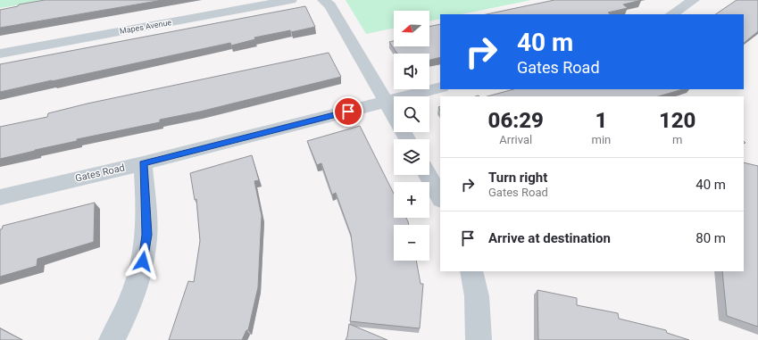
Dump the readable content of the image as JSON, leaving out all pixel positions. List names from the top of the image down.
{
  "streets": {
    "street": ["Mapes Avenue", "Gates Road"]
  },
  "north": "left",
  "page": {
    "map_buttons": ["+", "−"],
    "turn": ["40 m", "Gates Road"],
    "eta": [
      "06:29",
      "Arrival",
      "1",
      "min",
      "120",
      "m"
    ],
    "list": [
      {
        "name": "Turn right",
        "note": "Gates Road",
        "value": "40 m"
      },
      {
        "name": "Arrive at destination",
        "value": "80 m"
      }
    ]
  }
}
